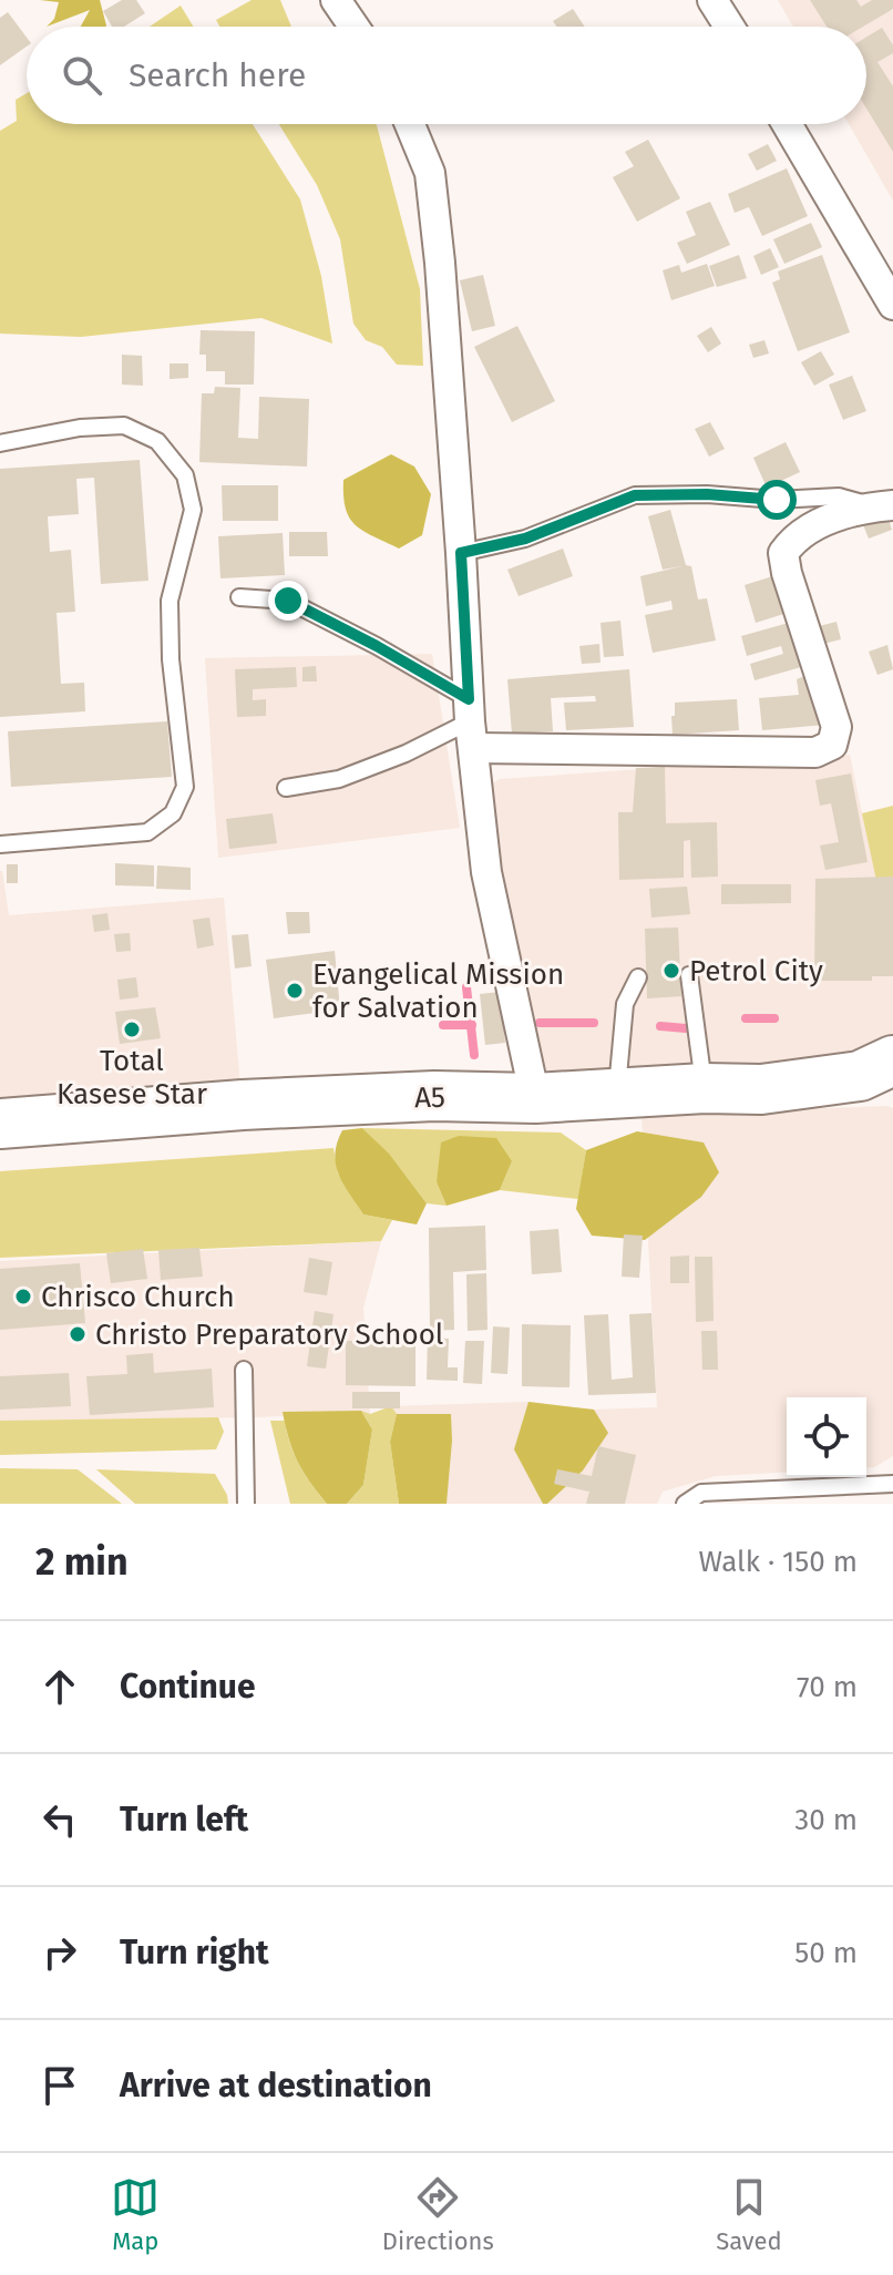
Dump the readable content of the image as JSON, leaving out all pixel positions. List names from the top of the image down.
{
  "streets": {
    "highway": ["A5"]
  },
  "places": [
    "Petrol City",
    "Evangelical Mission for Salvation",
    "Total Kasese Star",
    "Chrisco Church",
    "Christo Preparatory School"
  ],
  "page": {
    "search": "Search here",
    "heading": ["2 min", "Walk · 150 m"],
    "list": [
      ["Continue", "70 m"],
      ["Turn left", "30 m"],
      ["Turn right", "50 m"],
      "Arrive at destination"
    ],
    "nav": ["Map", "Directions", "Saved"]
  }
}
